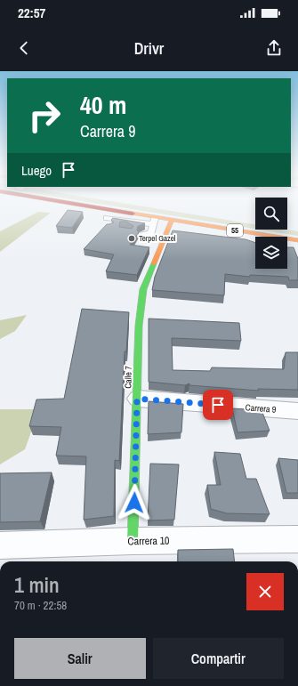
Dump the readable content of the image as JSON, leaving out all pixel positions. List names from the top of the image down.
{
  "streets": {
    "main road": ["55", "Calle 7"],
    "street": ["Carrera 9", "Carrera 10"]
  },
  "crossings": [
    ["55", "Calle 7"],
    ["Calle 7", "Carrera 9"],
    ["Calle 7", "Carrera 10"]
  ],
  "places": ["Terpel Gazel"],
  "page": {
    "status": "22:57",
    "header": "Drivr",
    "turn": ["40 m", "Carrera 9"],
    "then": "Luego",
    "heading": ["1 min", "70 m · 22:58"],
    "buttons": ["Salir", "Compartir"]
  }
}
